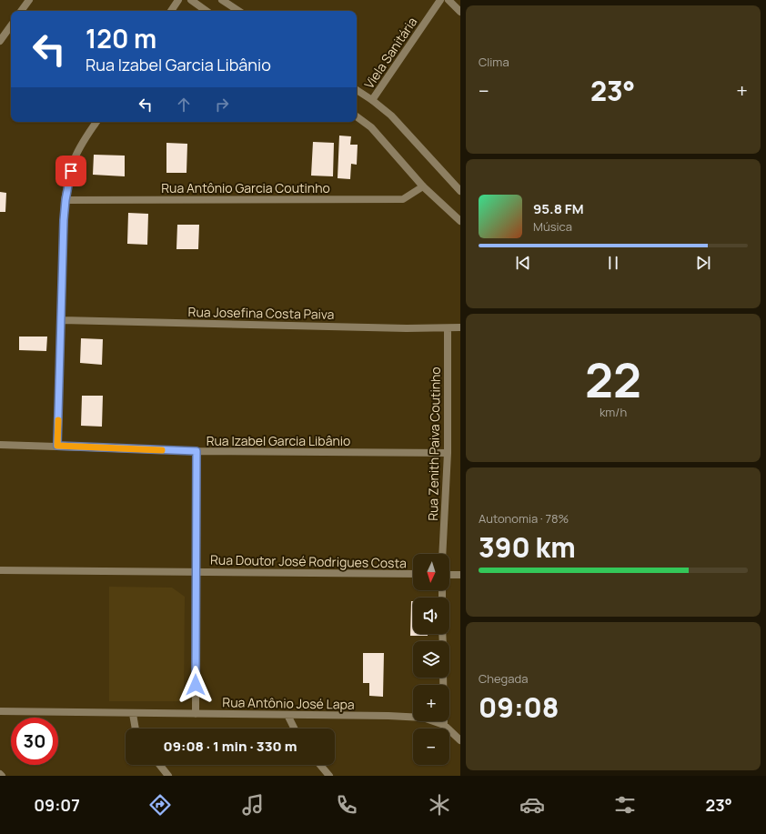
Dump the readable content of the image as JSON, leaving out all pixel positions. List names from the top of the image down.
{
  "streets": {
    "street": [
      "Viela Sanitária",
      "Rua Antônio Garcia Coutinho",
      "Rua Josefina Costa Paiva",
      "Rua Izabel Garcia Libânio",
      "Rua Zenith Paiva Coutinho",
      "Rua Doutor José Rodrigues Costa",
      "Rua Antônio José Lapa"
    ]
  },
  "crossings": [
    ["Rua Josefina Costa Paiva", "Rua Zenith Paiva Coutinho"],
    ["Rua Izabel Garcia Libânio", "Rua Zenith Paiva Coutinho"]
  ],
  "north": "bottom",
  "page": {
    "tile": [
      "Clima",
      ["22", "km/h"],
      ["Autonomia · 78%", "390 km"],
      ["Chegada", "09:08"]
    ],
    "turn": ["120 m", "Rua Izabel Garcia Libânio"],
    "heat": ["−", "23°", "+"],
    "song": ["95.8 FM", "Música"],
    "map_buttons": ["+", "−"],
    "limit": "30",
    "trip": "09:08 · 1 min · 330 m",
    "tabs": ["09:07", "23°"]
  }
}
